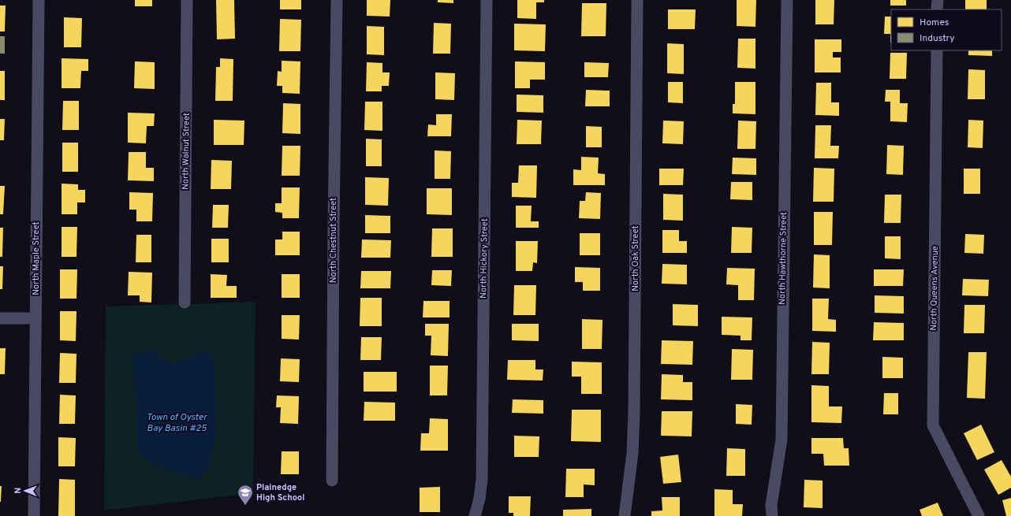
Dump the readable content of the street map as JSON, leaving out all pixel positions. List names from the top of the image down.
{
  "streets": {
    "street": [
      "North Walnut Street",
      "North Chestnut Street",
      "North Maple Street",
      "North Hickory Street",
      "North Oak Street",
      "North Hawthorne Street",
      "North Queens Avenue"
    ]
  },
  "water": ["Town of Oyster Bay Basin #25"],
  "places": {
    "school or university": ["Plainedge High School"]
  },
  "legend": ["Homes", "Industry"],
  "north": "left"
}
